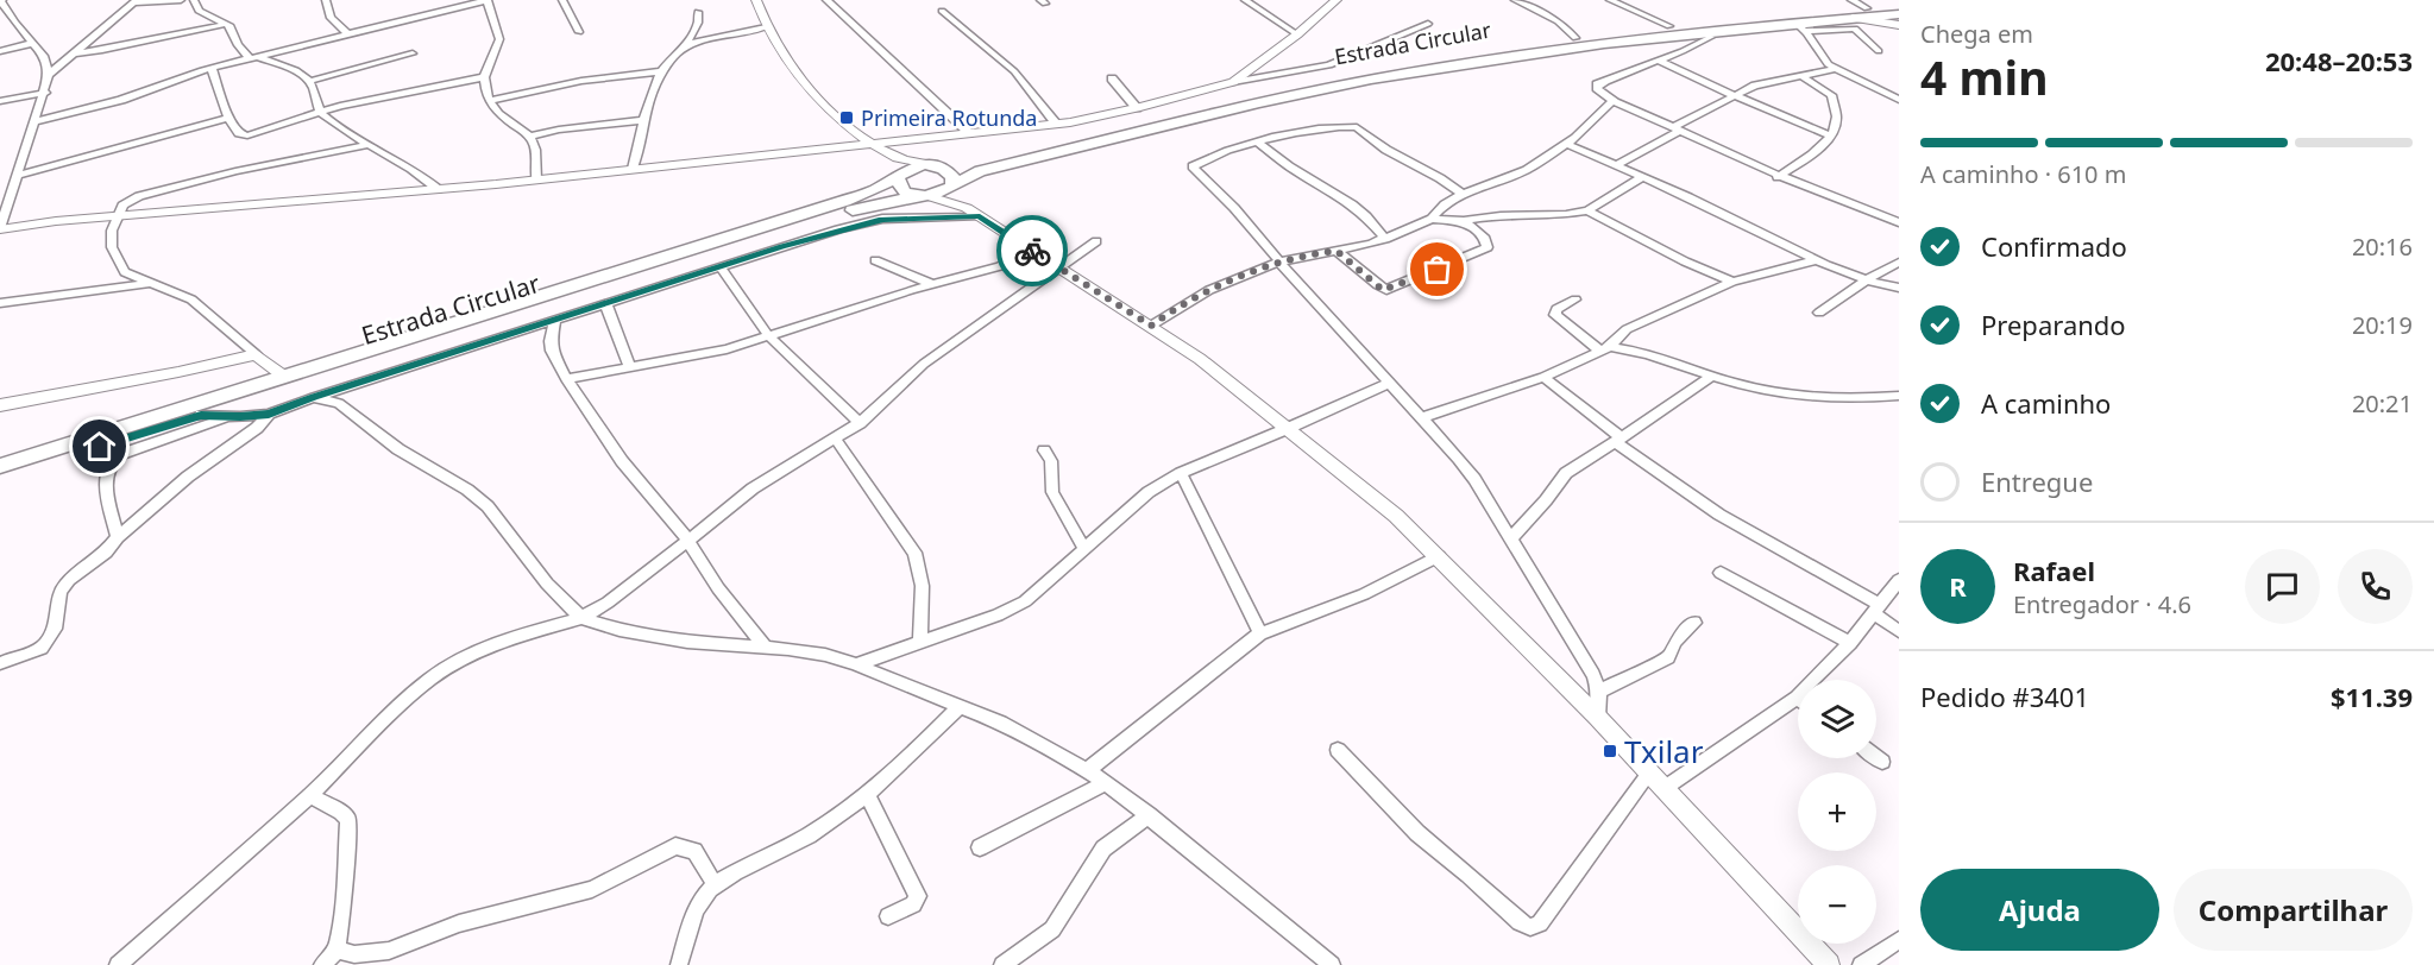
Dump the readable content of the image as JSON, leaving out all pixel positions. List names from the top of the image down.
{
  "streets": {
    "main road": ["Estrada Circular"]
  },
  "places": {
    "transit": ["Primeira Rotunda", "Txilar"]
  },
  "page": {
    "heading": ["4 min", "Chega em", "20:48–20:53"],
    "panel": [
      "Rafael",
      "Entregador · 4.6",
      "Pedido #3401",
      "$11.39"
    ],
    "bar": "A caminho · 610 m",
    "list": [
      ["Confirmado", "20:16"],
      ["Preparando", "20:19"],
      ["A caminho", "20:21"],
      "Entregue"
    ],
    "round": "R",
    "map_buttons": ["+", "−"],
    "buttons": ["Ajuda", "Compartilhar"]
  }
}
